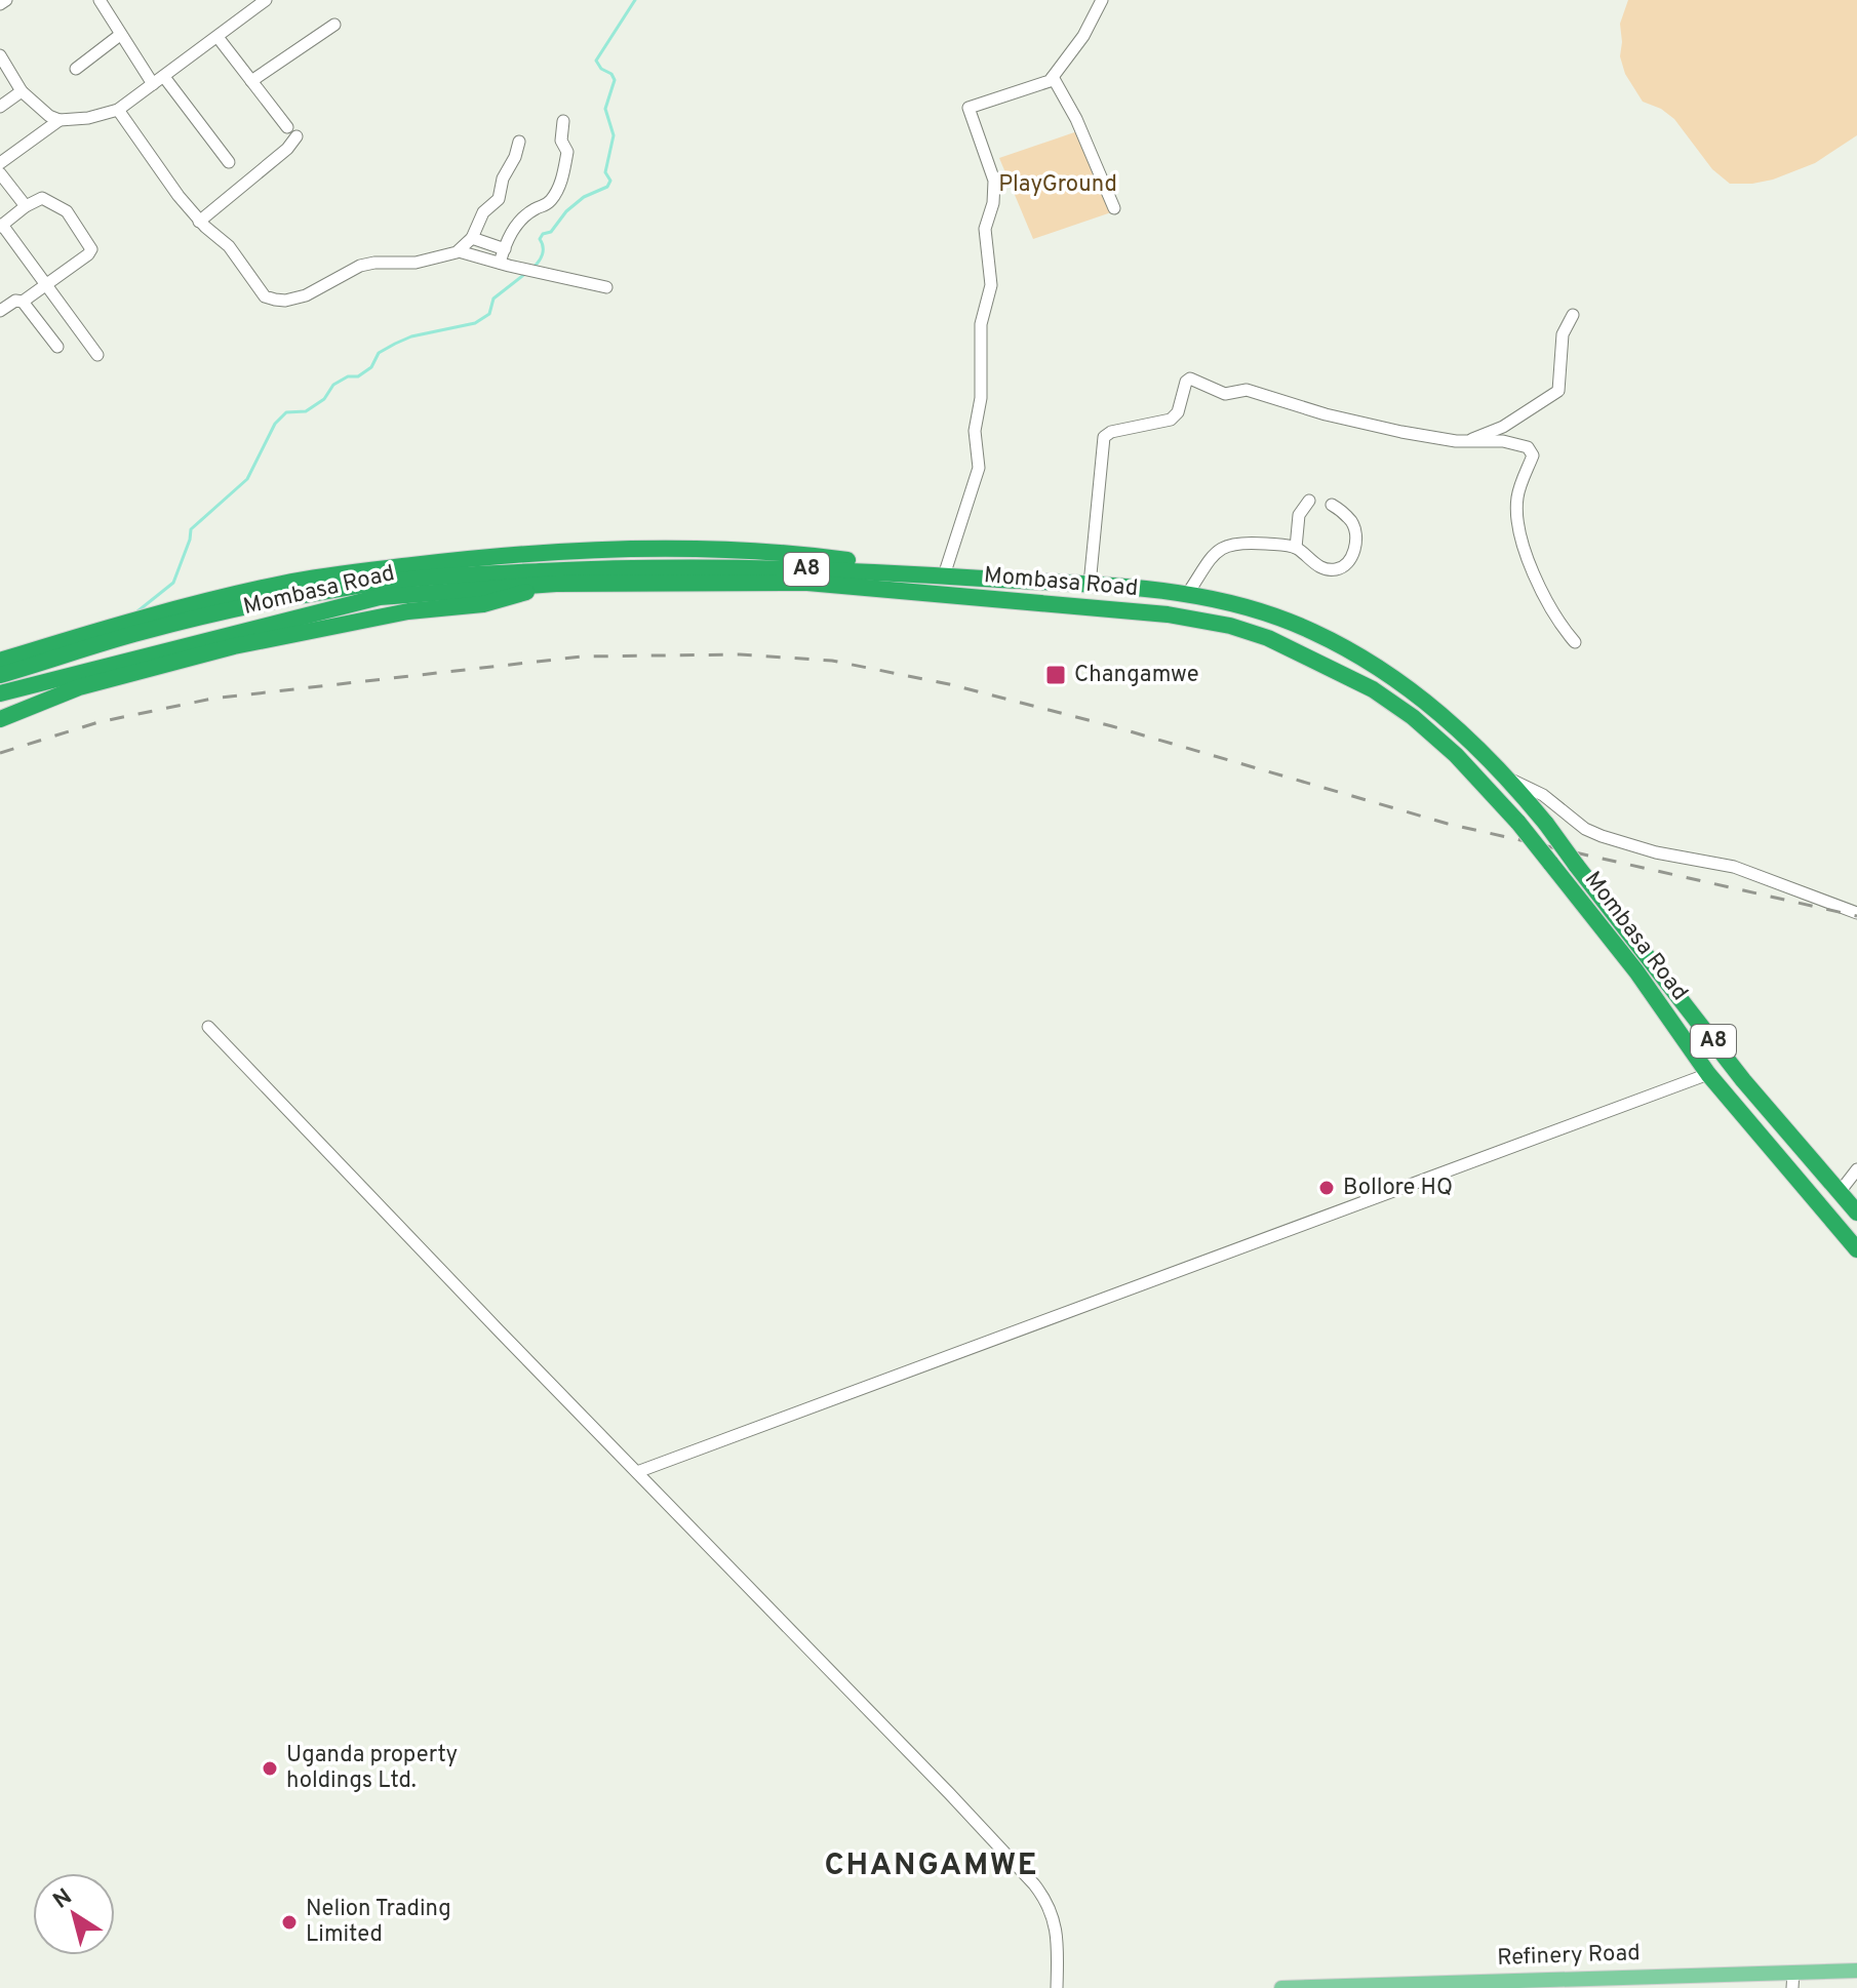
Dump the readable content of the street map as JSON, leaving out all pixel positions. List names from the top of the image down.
{
  "streets": {
    "highway": ["A8", "Mombasa Road"],
    "main road": ["Refinery Road"]
  },
  "districts": ["CHANGAMWE"],
  "parks": ["PlayGround"],
  "places": {
    "transit": ["Changamwe"],
    "other": ["Bollore HQ", "Uganda property holdings Ltd.", "Nelion Trading Limited"]
  },
  "north": "top left"
}
